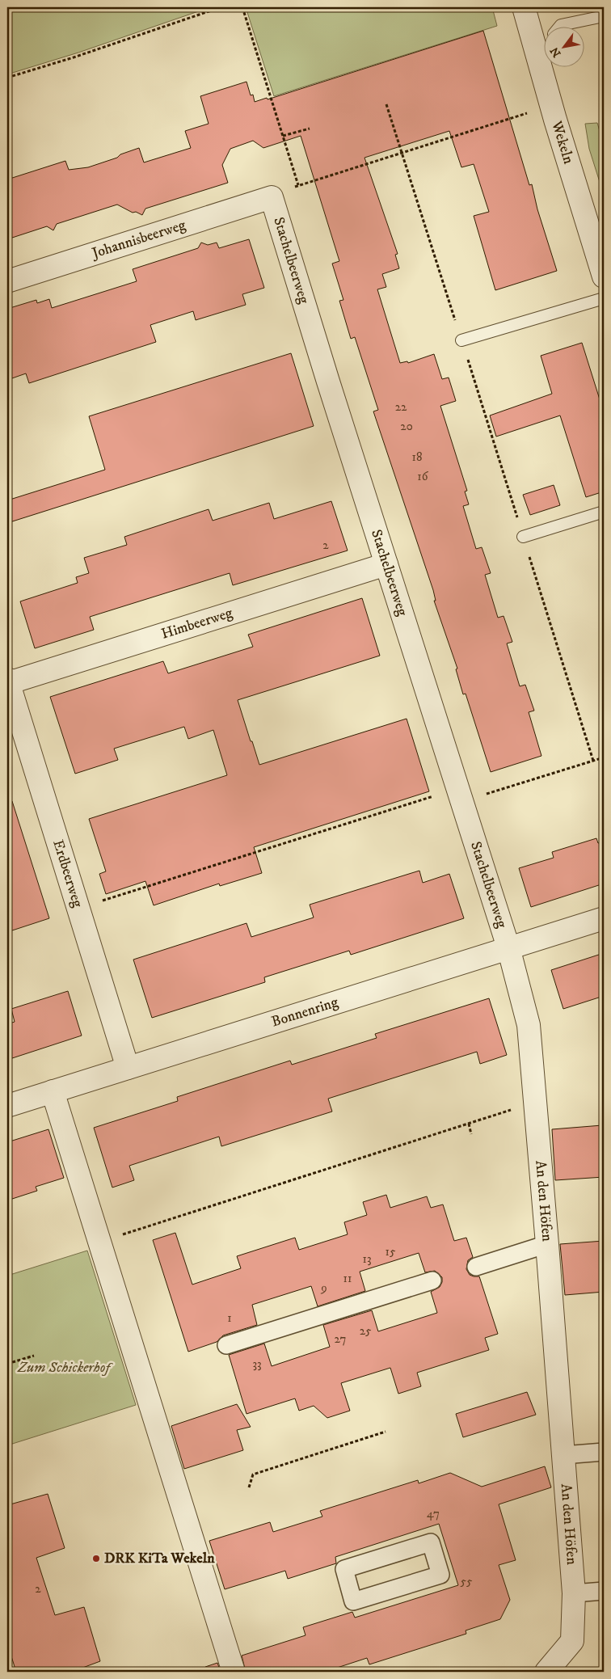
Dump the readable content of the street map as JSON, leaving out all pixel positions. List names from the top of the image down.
{
  "streets": {
    "street": [
      "Wekeln",
      "Johannisbeerweg",
      "Stachelbeerweg",
      "Himbeerweg",
      "Erdbeerweg",
      "Bonnenring",
      "An den Höfen"
    ]
  },
  "crossings": [
    ["Johannisbeerweg", "Stachelbeerweg"],
    ["Stachelbeerweg", "Himbeerweg"],
    ["Stachelbeerweg", "Bonnenring"],
    ["Stachelbeerweg", "An den Höfen"],
    ["Himbeerweg", "Erdbeerweg"],
    ["Erdbeerweg", "Bonnenring"],
    ["Bonnenring", "An den Höfen"]
  ],
  "parks": ["Zum Schickerhof"],
  "places": ["DRK KiTa Wekeln"],
  "house_numbers": [
    "22",
    "20",
    "18",
    "16",
    "2",
    "15",
    "13",
    "11",
    "9",
    "1",
    "25",
    "27",
    "33",
    "47",
    "55",
    "2"
  ],
  "north": "bottom left"
}
